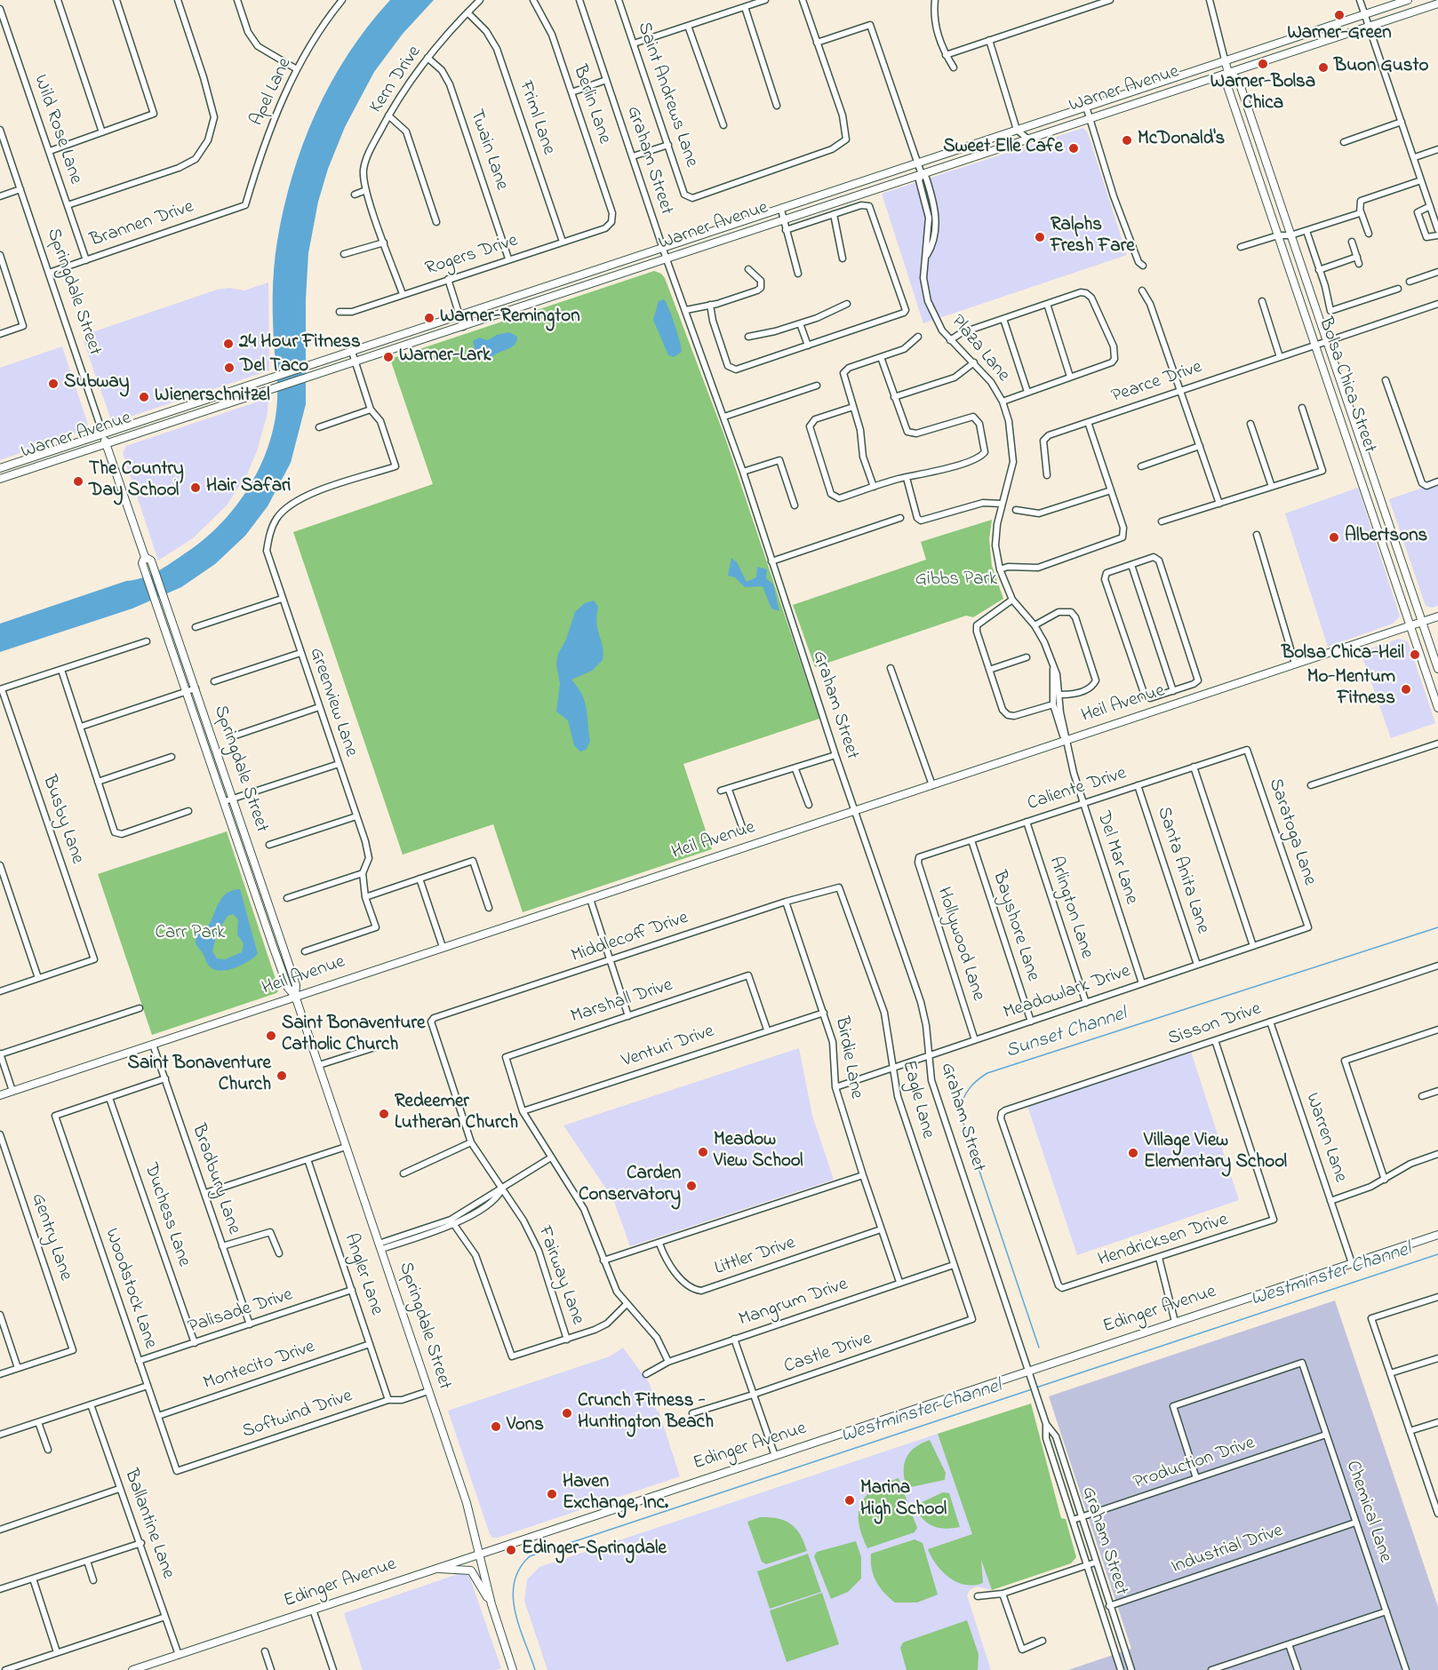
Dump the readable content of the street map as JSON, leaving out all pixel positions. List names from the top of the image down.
{
  "streets": {
    "main road": [
      "Warner Avenue",
      "Springdale Street",
      "Bolsa Chica Street",
      "Heil Avenue",
      "Edinger Avenue"
    ],
    "street": [
      "Kern Drive",
      "Apel Lane",
      "Saint Andrews Lane",
      "Berlin Lane",
      "Friml Lane",
      "Wild Rose Lane",
      "Twain Lane",
      "Graham Street",
      "Brannen Drive",
      "Rogers Drive",
      "Plaza Lane",
      "Pearce Drive",
      "Greenview Lane",
      "Caliente Drive",
      "Busby Lane",
      "Saratoga Lane",
      "Del Mar Lane",
      "Santa Anita Lane",
      "Arlington Lane",
      "Bayshore Lane",
      "Middlecoff Drive",
      "Hollywood Lane",
      "Meadowlark Drive",
      "Marshall Drive",
      "Sisson Drive",
      "Venturi Drive",
      "Birdie Lane",
      "Eagle Lane",
      "Warren Lane",
      "Bradbury Lane",
      "Duchess Lane",
      "Gentry Lane",
      "Hendricksen Drive",
      "Littler Drive",
      "Angler Lane",
      "Fairway Lane",
      "Woodstock Lane",
      "Mangrum Drive",
      "Palisade Drive",
      "Castle Drive",
      "Montecito Drive",
      "Softwind Drive",
      "Production Drive",
      "Chemical Lane",
      "Ballantine Lane",
      "Industrial Drive"
    ]
  },
  "crossings": [
    ["Kern Drive", "Friml Lane"],
    ["Kern Drive", "Twain Lane"],
    ["Kern Drive", "Rogers Drive"],
    ["Warner Avenue", "Graham Street"],
    ["Warner Avenue", "Springdale Street"],
    ["Warner Avenue", "Plaza Lane"],
    ["Warner Avenue", "Bolsa Chica Street"],
    ["Apel Lane", "Brannen Drive"],
    ["Saint Andrews Lane", "Plaza Lane"],
    ["Berlin Lane", "Rogers Drive"],
    ["Friml Lane", "Rogers Drive"],
    ["Wild Rose Lane", "Brannen Drive"],
    ["Twain Lane", "Rogers Drive"],
    ["Graham Street", "Heil Avenue"],
    ["Graham Street", "Meadowlark Drive"],
    ["Graham Street", "Edinger Avenue"],
    ["Graham Street", "Production Drive"],
    ["Graham Street", "Industrial Drive"],
    ["Brannen Drive", "Springdale Street"],
    ["Springdale Street", "Heil Avenue"],
    ["Springdale Street", "Edinger Avenue"],
    ["Springdale Street", "Softwind Drive"],
    ["Plaza Lane", "Heil Avenue"],
    ["Plaza Lane", "Del Mar Lane"],
    ["Pearce Drive", "Bolsa Chica Street"],
    ["Bolsa Chica Street", "Heil Avenue"],
    ["Heil Avenue", "Del Mar Lane"],
    ["Heil Avenue", "Bradbury Lane"],
    ["Caliente Drive", "Saratoga Lane"],
    ["Caliente Drive", "Del Mar Lane"],
    ["Caliente Drive", "Santa Anita Lane"],
    ["Caliente Drive", "Arlington Lane"],
    ["Caliente Drive", "Bayshore Lane"],
    ["Caliente Drive", "Hollywood Lane"],
    ["Saratoga Lane", "Meadowlark Drive"],
    ["Del Mar Lane", "Meadowlark Drive"],
    ["Santa Anita Lane", "Meadowlark Drive"],
    ["Arlington Lane", "Meadowlark Drive"],
    ["Bayshore Lane", "Meadowlark Drive"],
    ["Middlecoff Drive", "Birdie Lane"],
    ["Middlecoff Drive", "Eagle Lane"],
    ["Middlecoff Drive", "Fairway Lane"],
    ["Hollywood Lane", "Meadowlark Drive"],
    ["Meadowlark Drive", "Birdie Lane"],
    ["Meadowlark Drive", "Eagle Lane"],
    ["Marshall Drive", "Venturi Drive"],
    ["Sisson Drive", "Warren Lane"],
    ["Sisson Drive", "Hendricksen Drive"],
    ["Venturi Drive", "Birdie Lane"],
    ["Birdie Lane", "Littler Drive"],
    ["Birdie Lane", "Mangrum Drive"],
    ["Eagle Lane", "Mangrum Drive"],
    ["Eagle Lane", "Castle Drive"],
    ["Warren Lane", "Edinger Avenue"],
    ["Bradbury Lane", "Palisade Drive"],
    ["Duchess Lane", "Woodstock Lane"],
    ["Duchess Lane", "Palisade Drive"],
    ["Angler Lane", "Palisade Drive"],
    ["Angler Lane", "Montecito Drive"],
    ["Angler Lane", "Softwind Drive"],
    ["Woodstock Lane", "Palisade Drive"],
    ["Woodstock Lane", "Montecito Drive"],
    ["Woodstock Lane", "Softwind Drive"],
    ["Edinger Avenue", "Ballantine Lane"],
    ["Production Drive", "Chemical Lane"],
    ["Chemical Lane", "Industrial Drive"]
  ],
  "water": ["Sunset Channel", "Westminster Channel"],
  "parks": ["Gibbs Park", "Carr Park"],
  "places": [
    "Warner-Green",
    "Warner-Bolsa Chica",
    "Buon Gusto",
    "McDonald's",
    "Sweet Elle Cafe",
    "Ralphs Fresh Fare",
    "Warner-Remington",
    "24 Hour Fitness",
    "Warner-Lark",
    "Del Taco",
    "Subway",
    "Wienerschnitzel",
    "The Country Day School",
    "Hair Safari",
    "Albertsons",
    "Bolsa Chica-Heil",
    "Mo-Mentum Fitness",
    "Saint Bonaventure Catholic Church",
    "Saint Bonaventure Church",
    "Redeemer Lutheran Church",
    "Meadow View School",
    "Village View Elementary School",
    "Carden Conservatory",
    "Crunch Fitness - Huntington Beach",
    "Vons",
    "Haven Exchange, Inc.",
    "Marina High School",
    "Edinger-Springdale"
  ]
}
